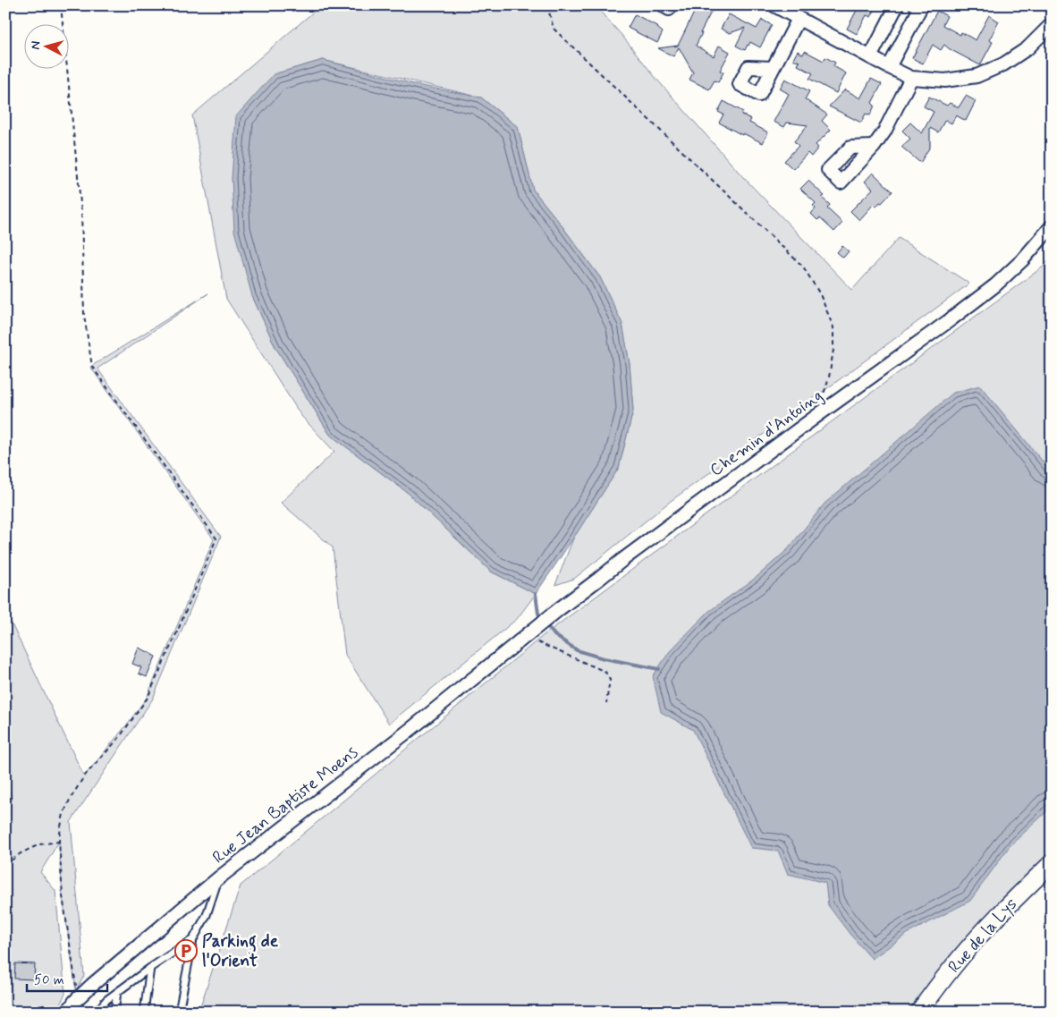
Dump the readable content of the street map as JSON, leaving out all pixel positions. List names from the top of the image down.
{
  "streets": {
    "main road": ["Rue de la Lys"],
    "street": ["Chemin d'Antoing", "Rue Jean Baptiste Moens"]
  },
  "crossings": [
    ["Chemin d'Antoing", "Rue Jean Baptiste Moens"]
  ],
  "places": {
    "parking": ["Parking de l'Orient"]
  },
  "scale_bar": "50 m",
  "north": "left"
}
